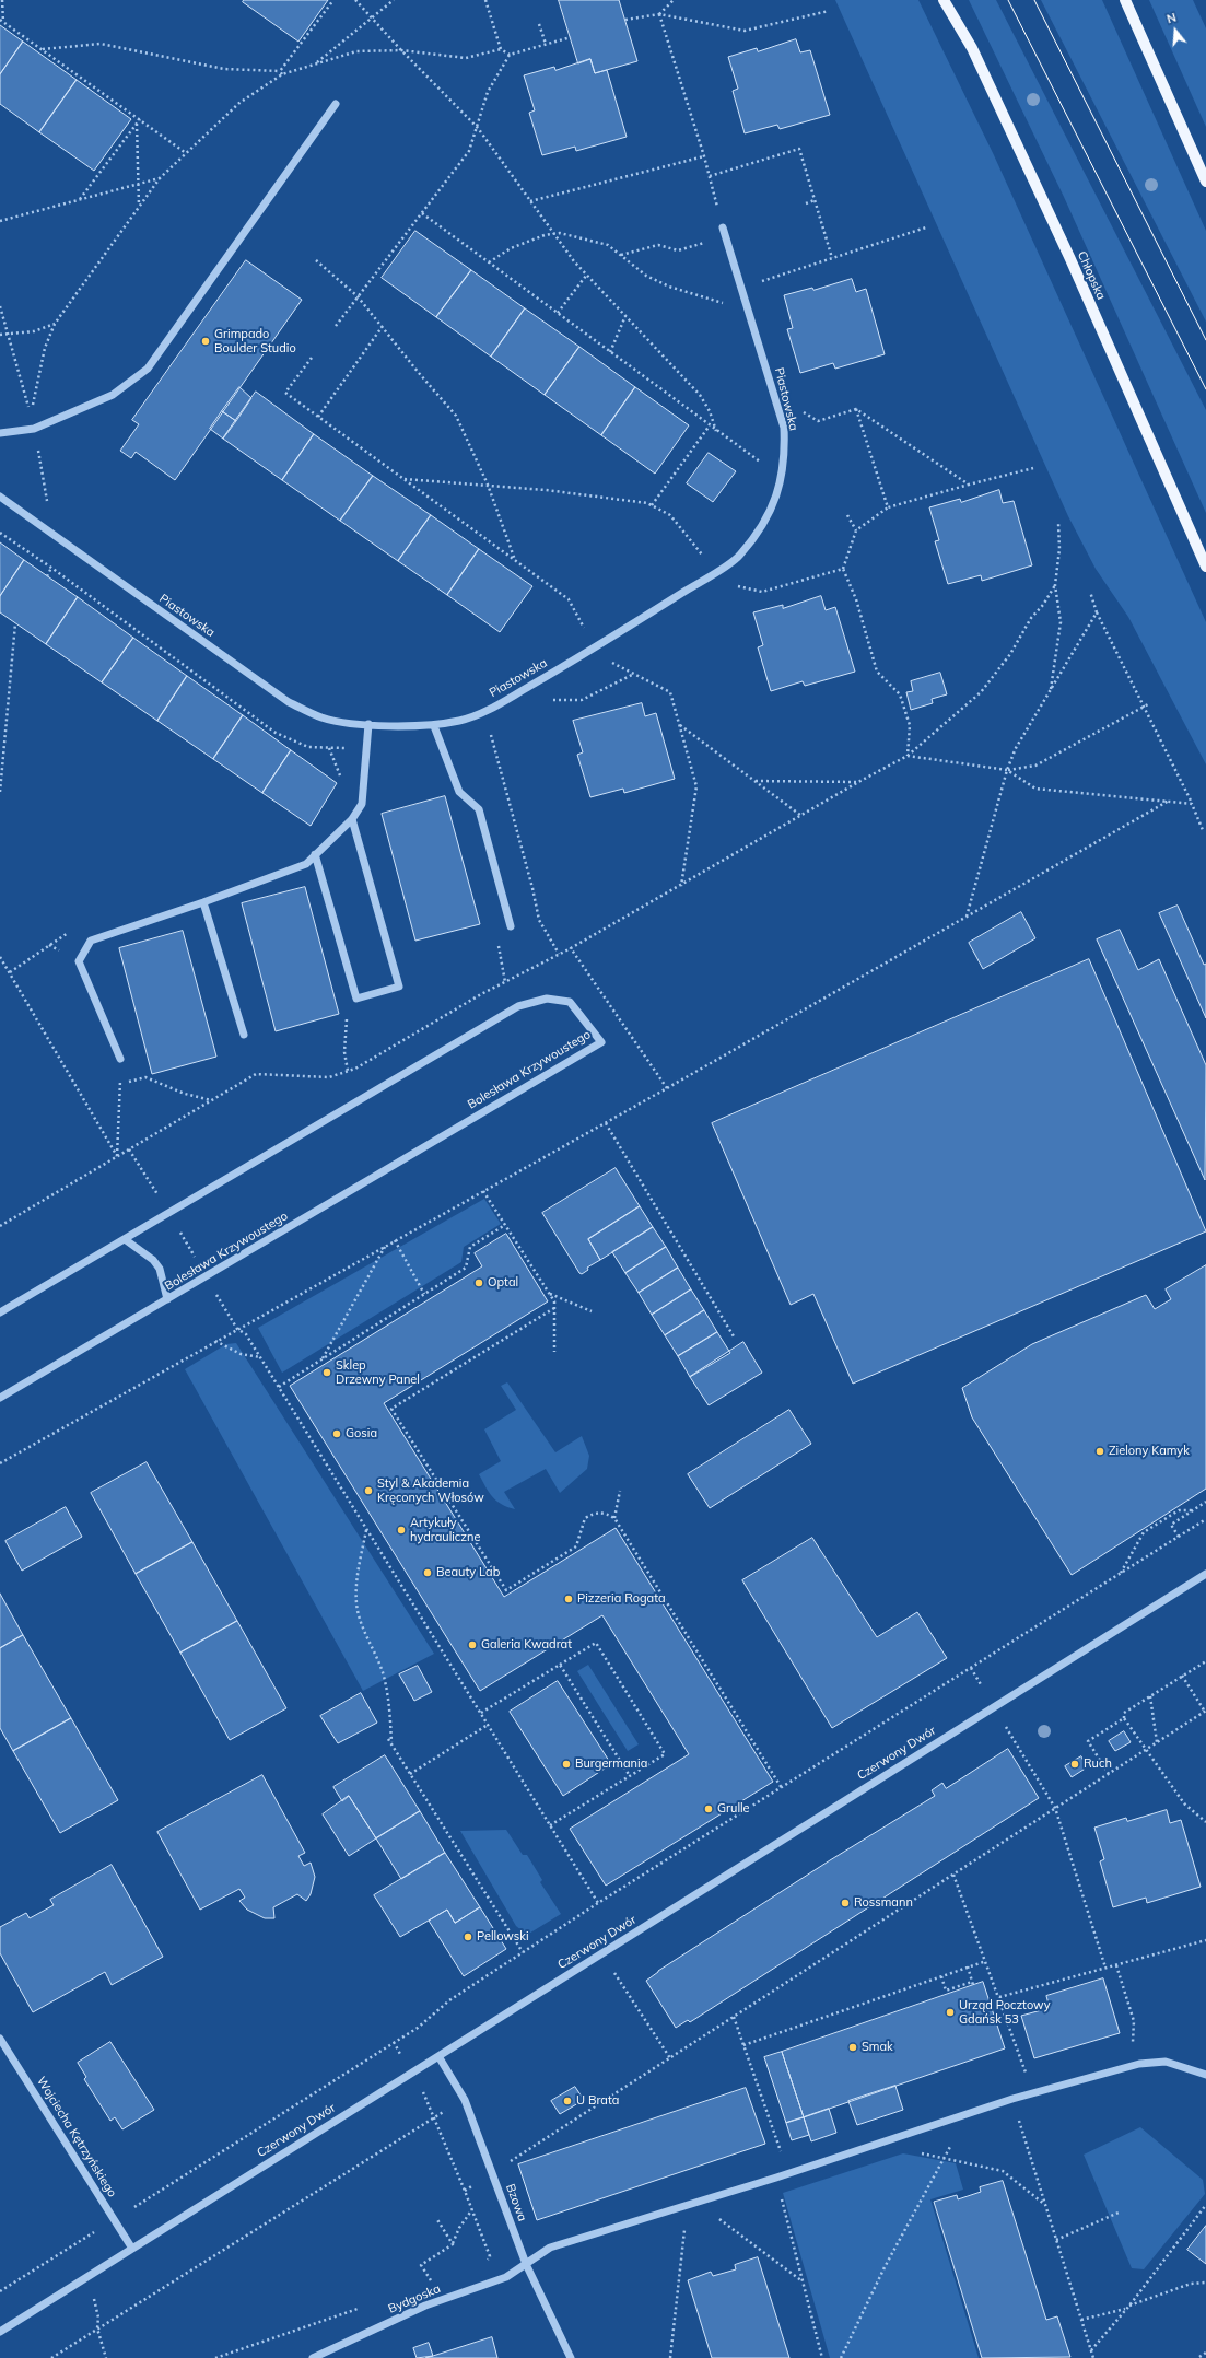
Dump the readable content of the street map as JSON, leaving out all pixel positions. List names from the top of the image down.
{
  "streets": {
    "main road": ["Chłopska"],
    "street": [
      "Piastowska",
      "Bolesława Krzywoustego",
      "Czerwony Dwór",
      "Wojciecha Kętrzyńskiego",
      "Bzowa",
      "Bydgoska"
    ]
  },
  "crossings": [
    ["Czerwony Dwór", "Wojciecha Kętrzyńskiego"],
    ["Czerwony Dwór", "Bzowa"],
    ["Bzowa", "Bydgoska"]
  ],
  "places": [
    "Grimpado Boulder Studio",
    "Optal",
    "Sklep Drzewny Panel",
    "Gosia",
    "Zielony Kamyk",
    "Styl & Akademia Kręconych Włosów",
    "Artykuły hydrauliczne",
    "Beauty Lab",
    "Pizzeria Rogata",
    "Galeria Kwadrat",
    "Burgermania",
    "Ruch",
    "Grulle",
    "Rossmann",
    "Pellowski",
    "Urząd Pocztowy Gdańsk 53",
    "Smak",
    "U Brata"
  ],
  "north": "top"
}
